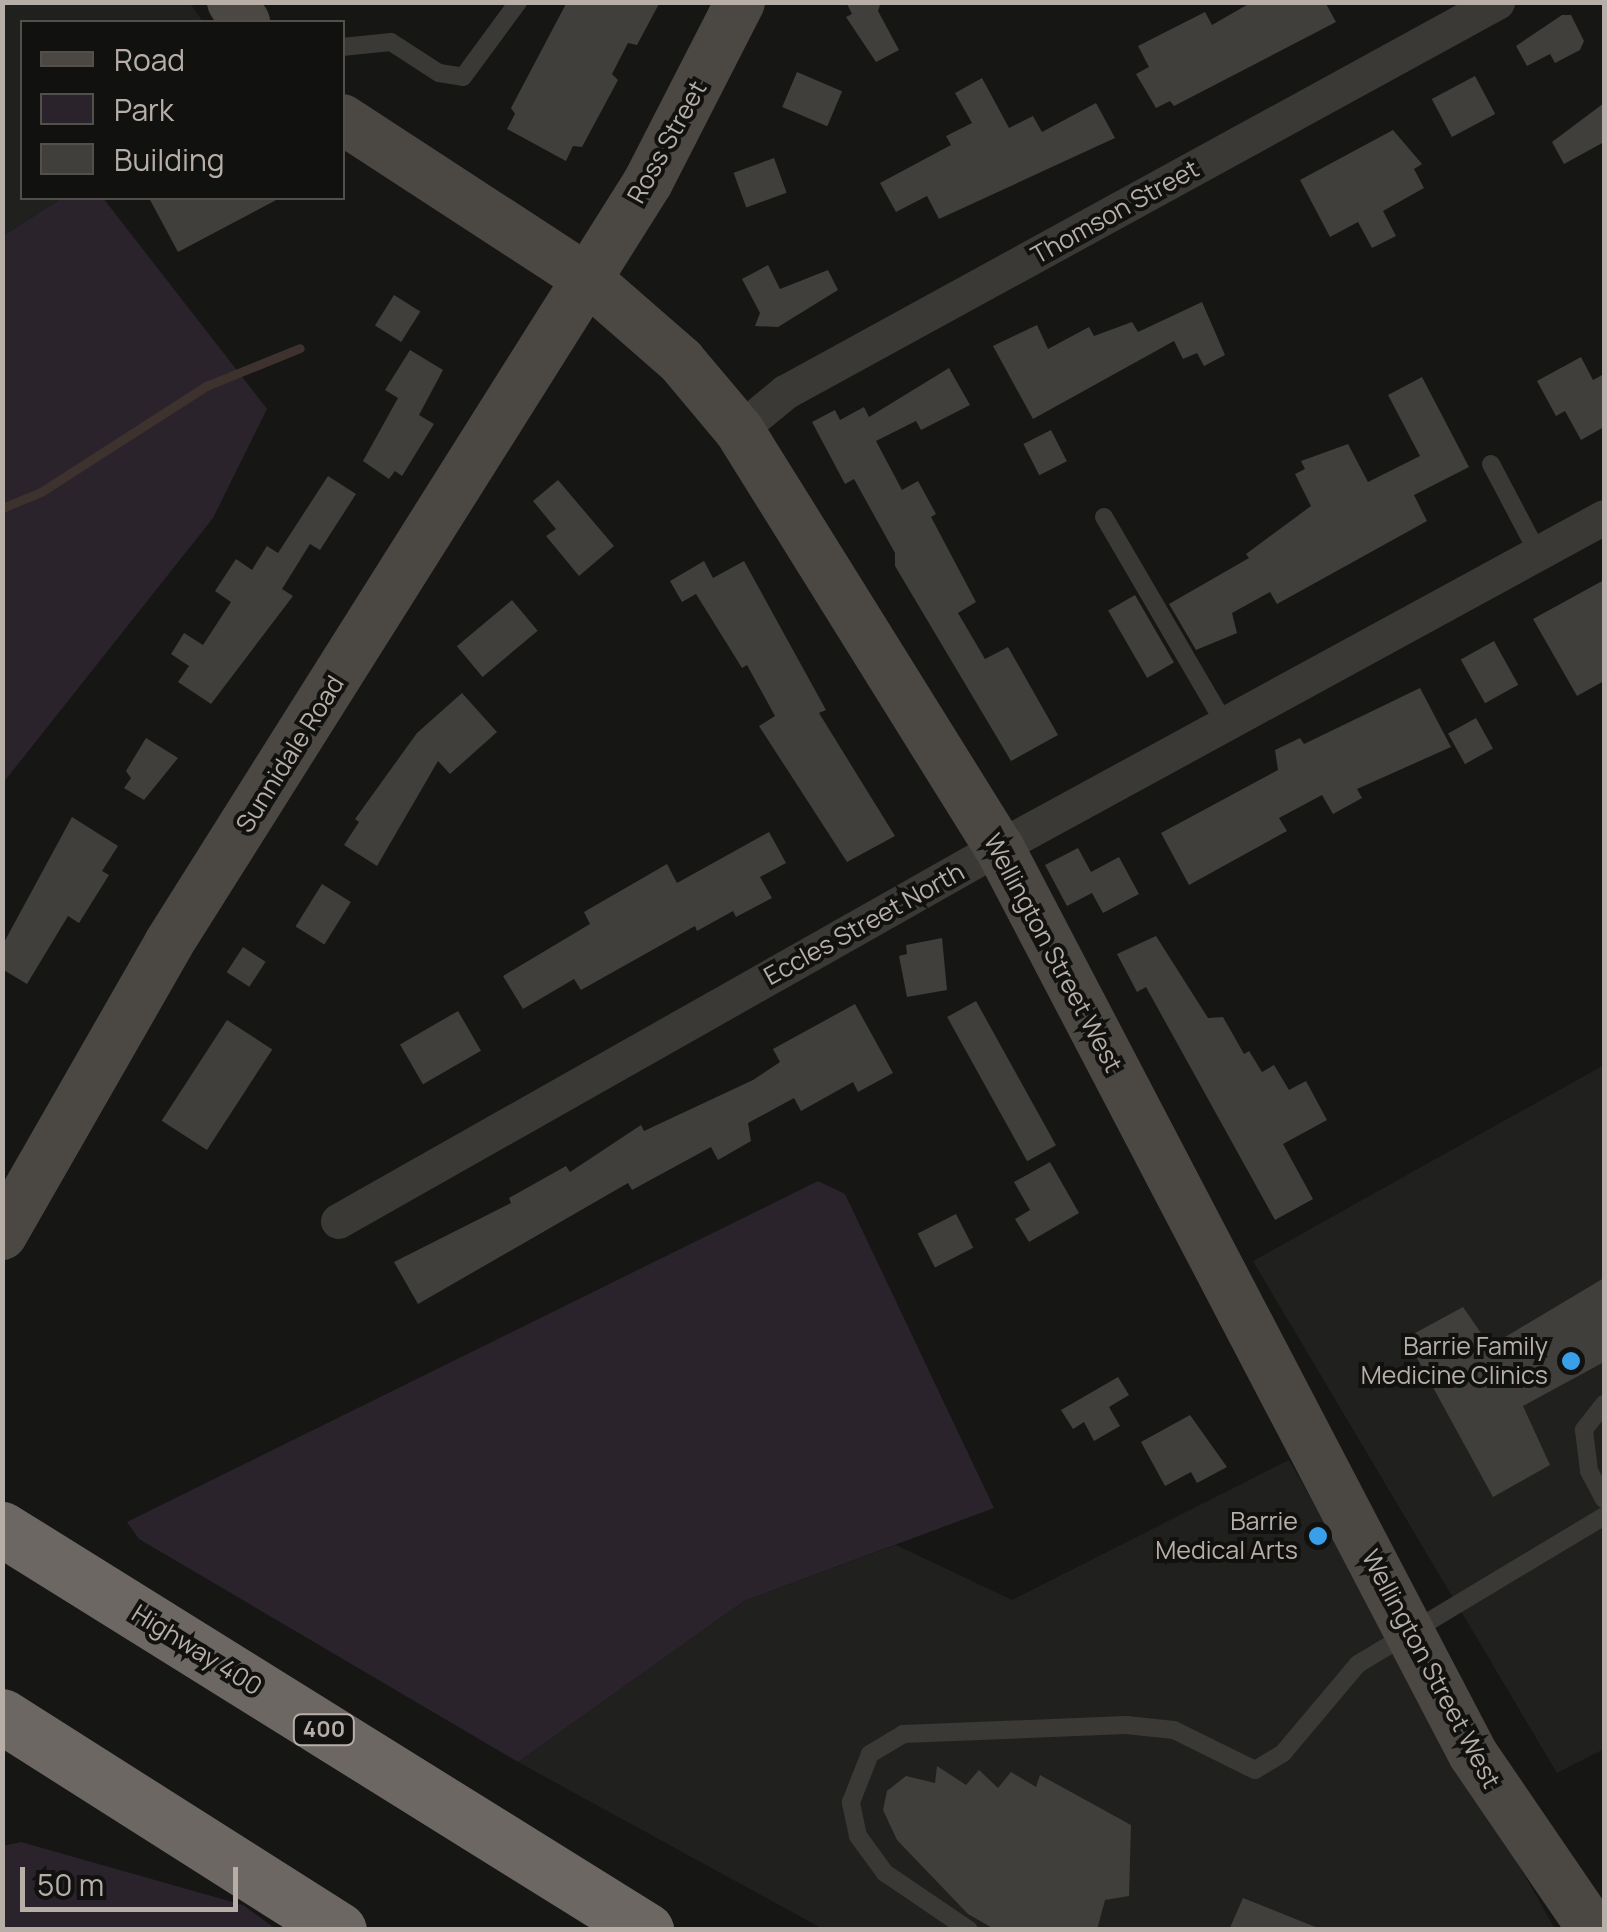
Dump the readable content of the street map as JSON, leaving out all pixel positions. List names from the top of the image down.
{
  "streets": {
    "highway": ["Highway 400", "400"],
    "street": [
      "Ross Street",
      "Thomson Street",
      "Sunnidale Road",
      "Eccles Street North",
      "Wellington Street West"
    ]
  },
  "crossings": [
    ["Ross Street", "Sunnidale Road"],
    ["Ross Street", "Wellington Street West"],
    ["Thomson Street", "Wellington Street West"],
    ["Sunnidale Road", "Wellington Street West"],
    ["Eccles Street North", "Wellington Street West"]
  ],
  "places": ["Barrie Family Medicine Clinics", "Barrie Medical Arts"],
  "legend": ["Road", "Park", "Building"],
  "scale_bar": "50 m"
}
